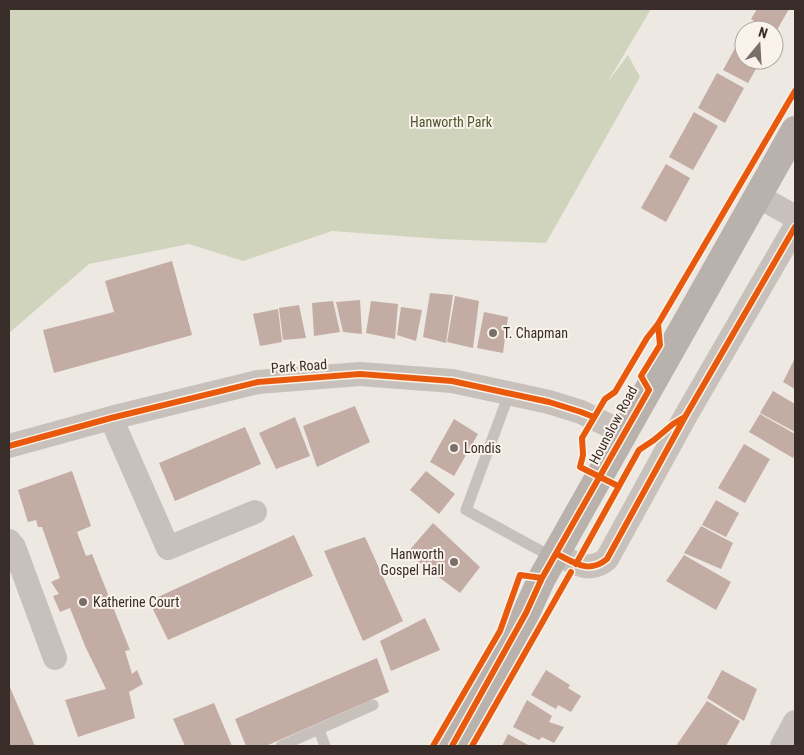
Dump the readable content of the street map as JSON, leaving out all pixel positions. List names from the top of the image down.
{
  "streets": {
    "main road": ["Hounslow Road"],
    "street": ["Park Road"]
  },
  "crossings": [
    ["Park Road", "Hounslow Road"]
  ],
  "parks": ["Hanworth Park"],
  "places": [
    "T. Chapman",
    "Londis",
    "Hanworth Gospel Hall",
    "Katherine Court"
  ],
  "north": "top"
}
